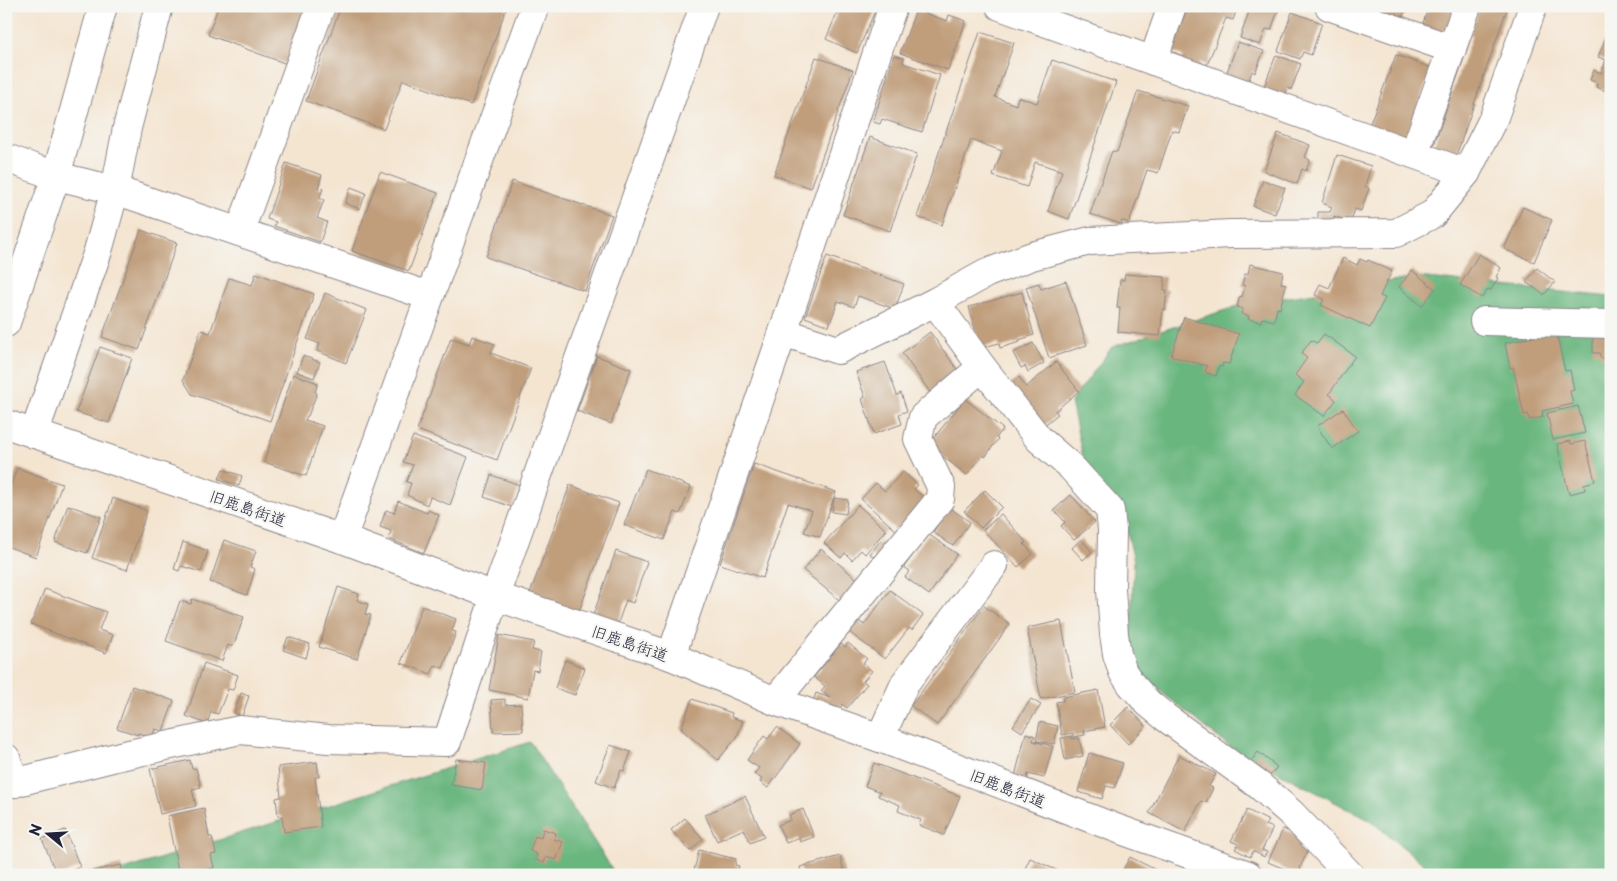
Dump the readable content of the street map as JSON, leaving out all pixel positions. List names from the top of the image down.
{
  "streets": {
    "street": ["旧鹿島街道"]
  },
  "north": "left"
}
